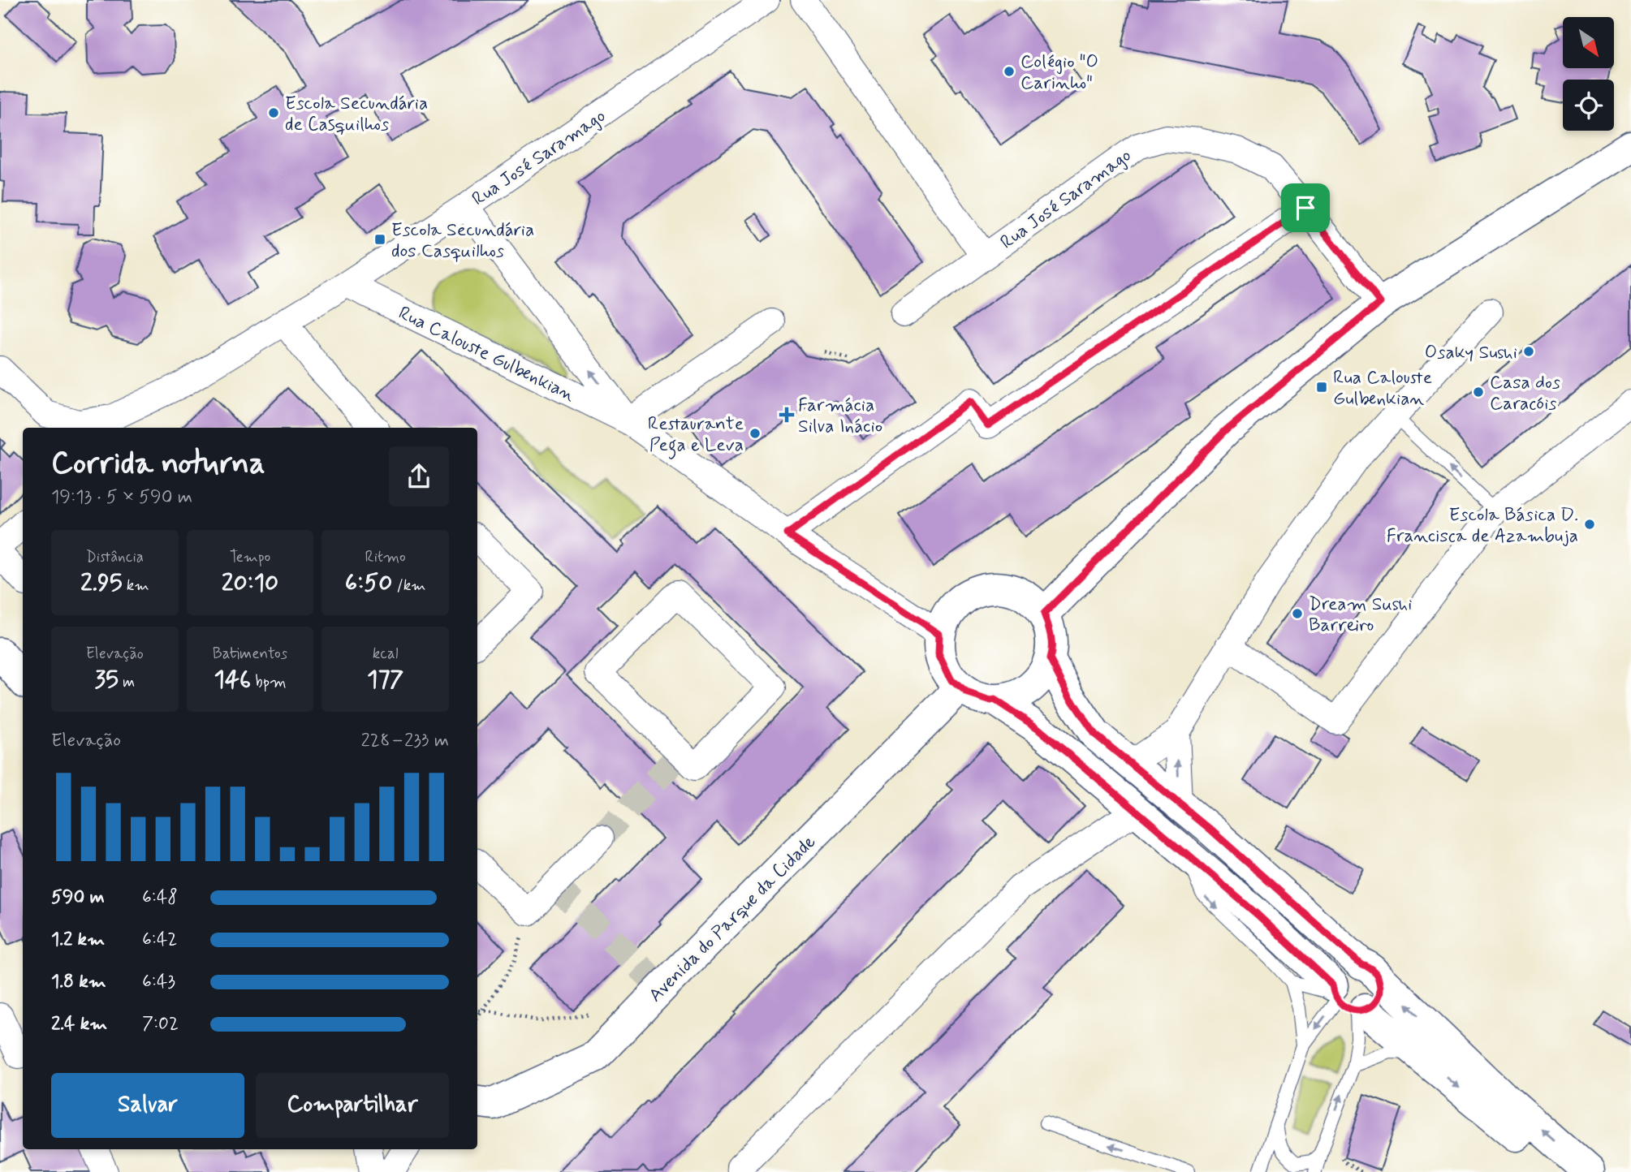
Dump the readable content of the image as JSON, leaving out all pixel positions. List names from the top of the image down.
{
  "streets": {
    "street": ["Rua José Saramago", "Rua Calouste Gulbenkian", "Avenida do Parque da Cidade"]
  },
  "crossings": [
    ["Rua José Saramago", "Rua Calouste Gulbenkian"],
    ["Rua Calouste Gulbenkian", "Avenida do Parque da Cidade"]
  ],
  "places": {
    "other": [
      "Colégio \"O Carinho\"",
      "Escola Secundária de Casquilhos",
      "Osaky Sushi",
      "Casa dos Caracóis",
      "Restaurante Pega e Leva",
      "Escola Básica D. Francisca de Azambuja",
      "Dream Sushi Barreiro"
    ],
    "transit": ["Escola Secundária dos Casquilhos", "Rua Calouste Gulbenkian"],
    "health": ["Farmácia Silva Inácio"]
  },
  "north": "bottom right",
  "page": {
    "heading": ["Corrida noturna", "19:13 · 5 × 590 m"],
    "stats": [
      ["Distância", "2.95 km"],
      ["Tempo", "20:10"],
      ["Ritmo", "6:50 /km"],
      ["Elevação", "35 m"],
      ["Batimentos", "146 bpm"],
      ["kcal", "177"]
    ],
    "chart": ["Elevação", "228–233 m"],
    "list": [
      {
        "name": "590 m",
        "note": "6:48"
      },
      {
        "name": "1.2 km",
        "note": "6:42"
      },
      {
        "name": "1.8 km",
        "note": "6:43"
      },
      {
        "name": "2.4 km",
        "note": "7:02"
      }
    ],
    "buttons": ["Salvar", "Compartilhar"]
  }
}
